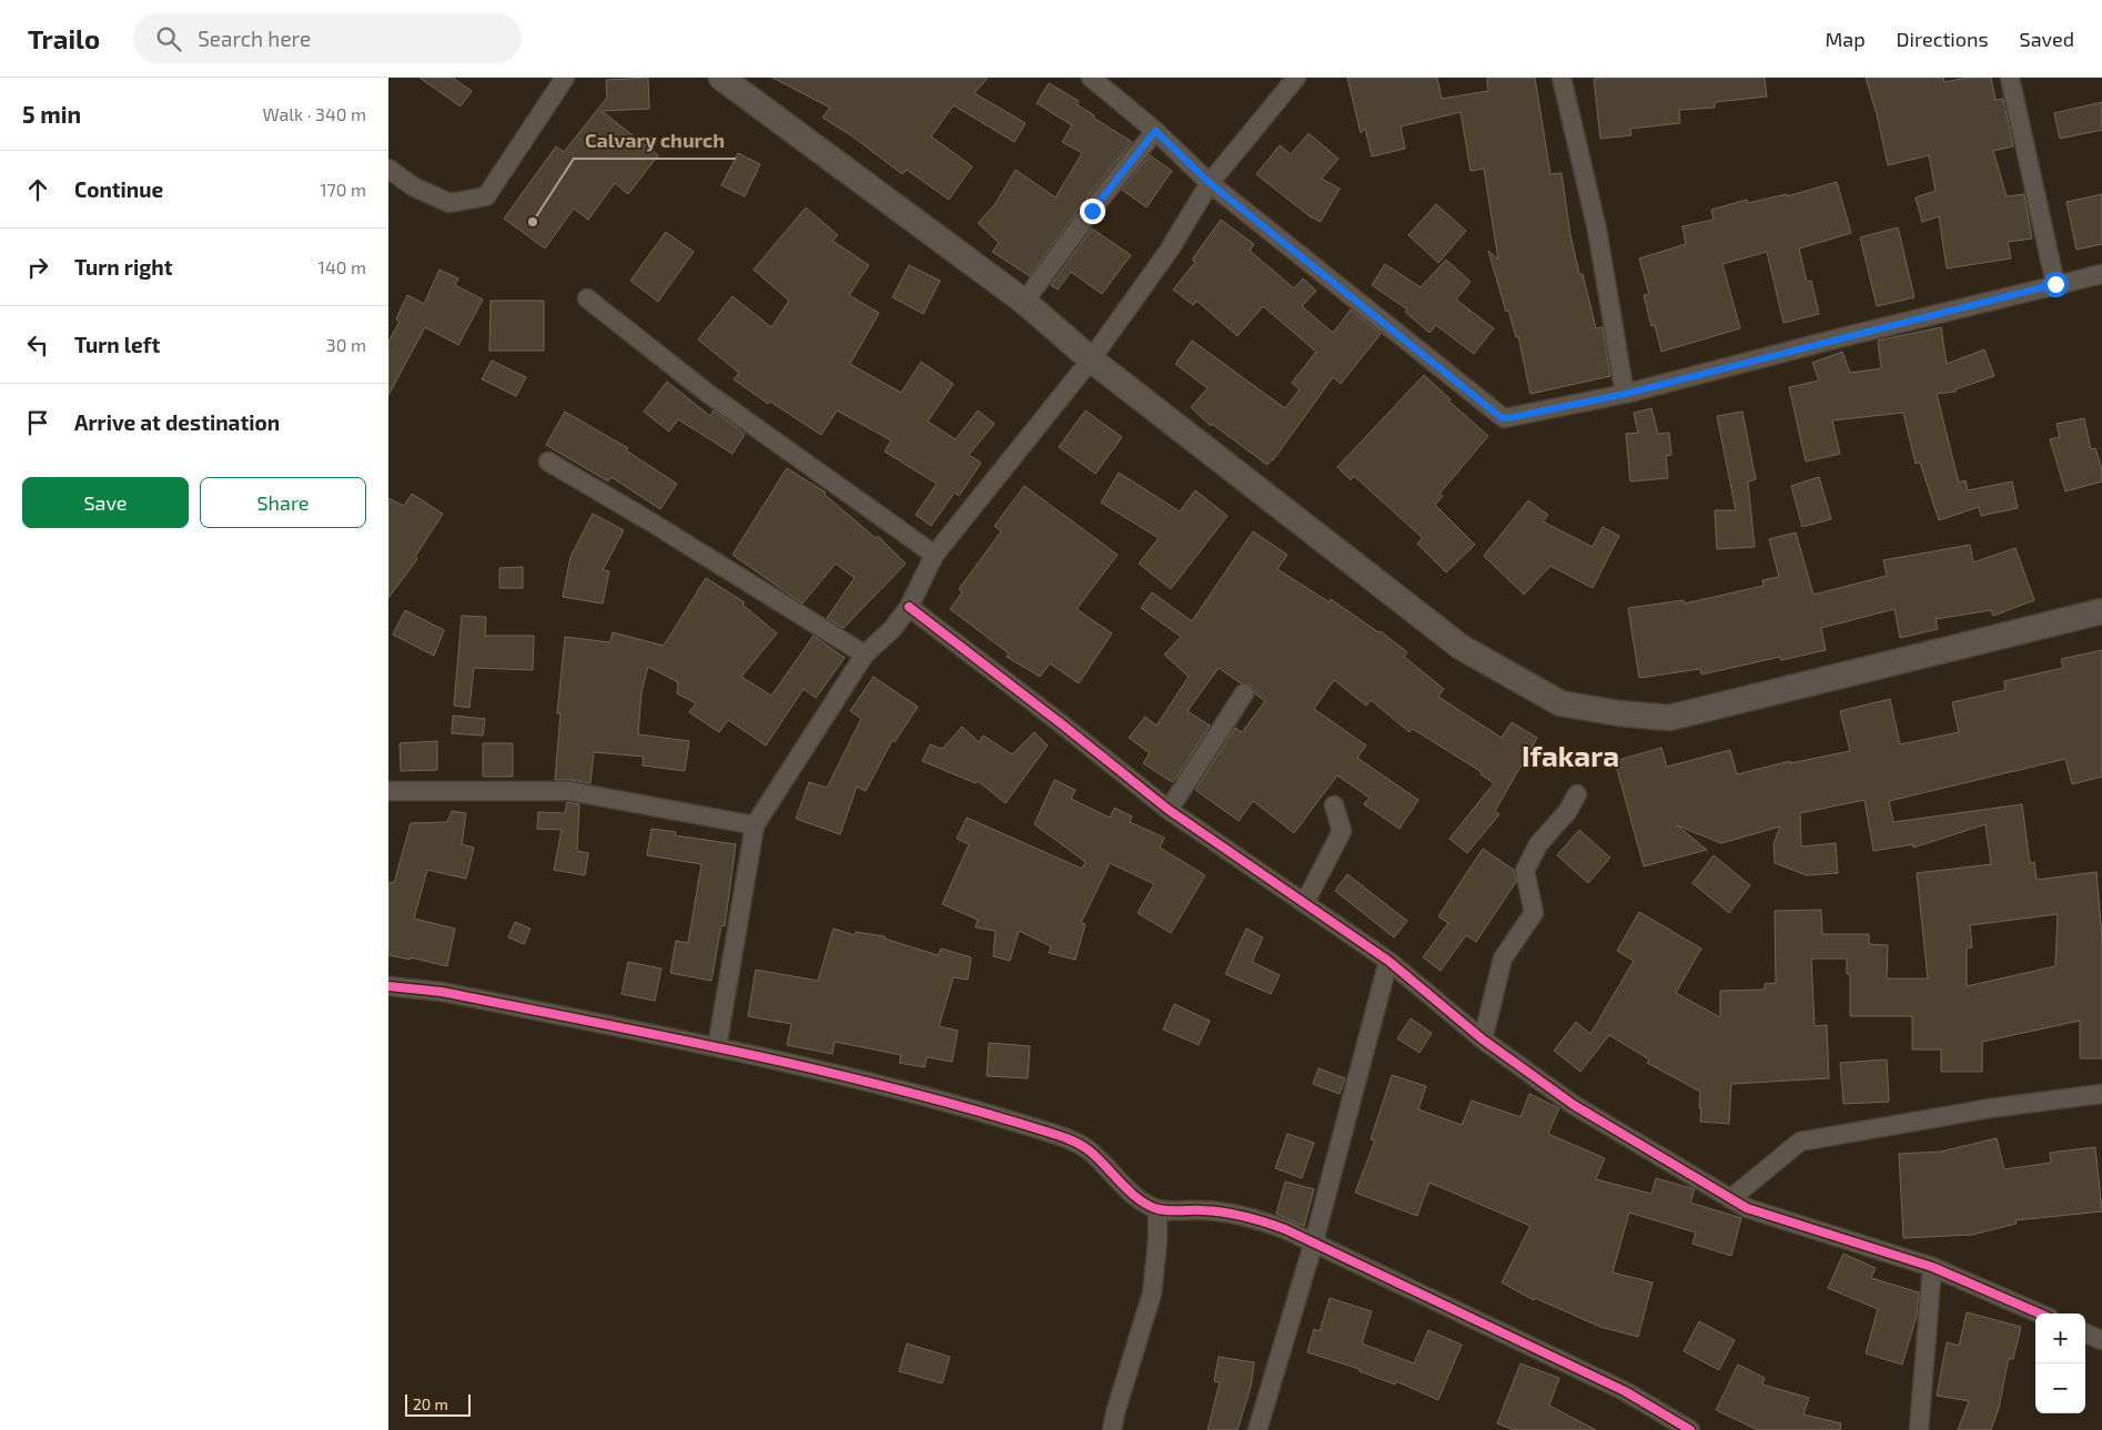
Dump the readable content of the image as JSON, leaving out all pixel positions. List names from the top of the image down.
{
  "districts": ["Ifakara"],
  "places": ["Calvary church"],
  "scale_bar": "20 m",
  "page": {
    "header": "Trailo",
    "search": "Search here",
    "nav": ["Map", "Directions", "Saved"],
    "heading": ["5 min", "Walk · 340 m"],
    "list": [
      ["Continue", "170 m"],
      ["Turn right", "140 m"],
      ["Turn left", "30 m"],
      "Arrive at destination"
    ],
    "buttons": ["Save", "Share"],
    "map_buttons": ["+", "−"],
    "scale": "20 m"
  }
}
